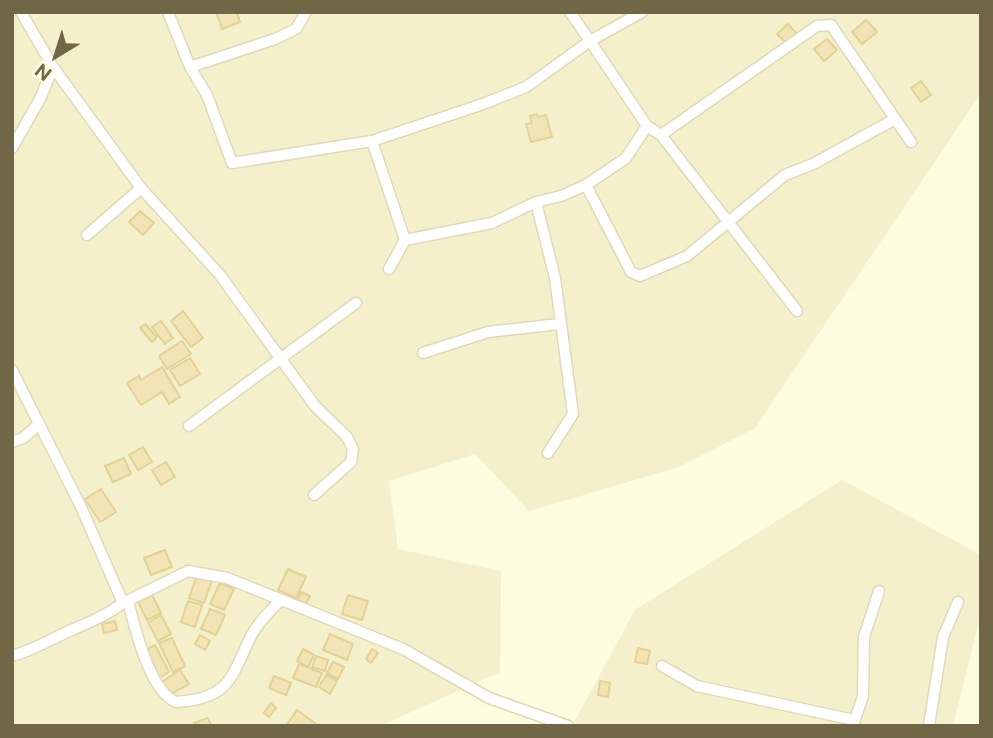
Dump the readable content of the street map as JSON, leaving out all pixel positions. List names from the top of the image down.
{
  "north": "bottom left"
}
